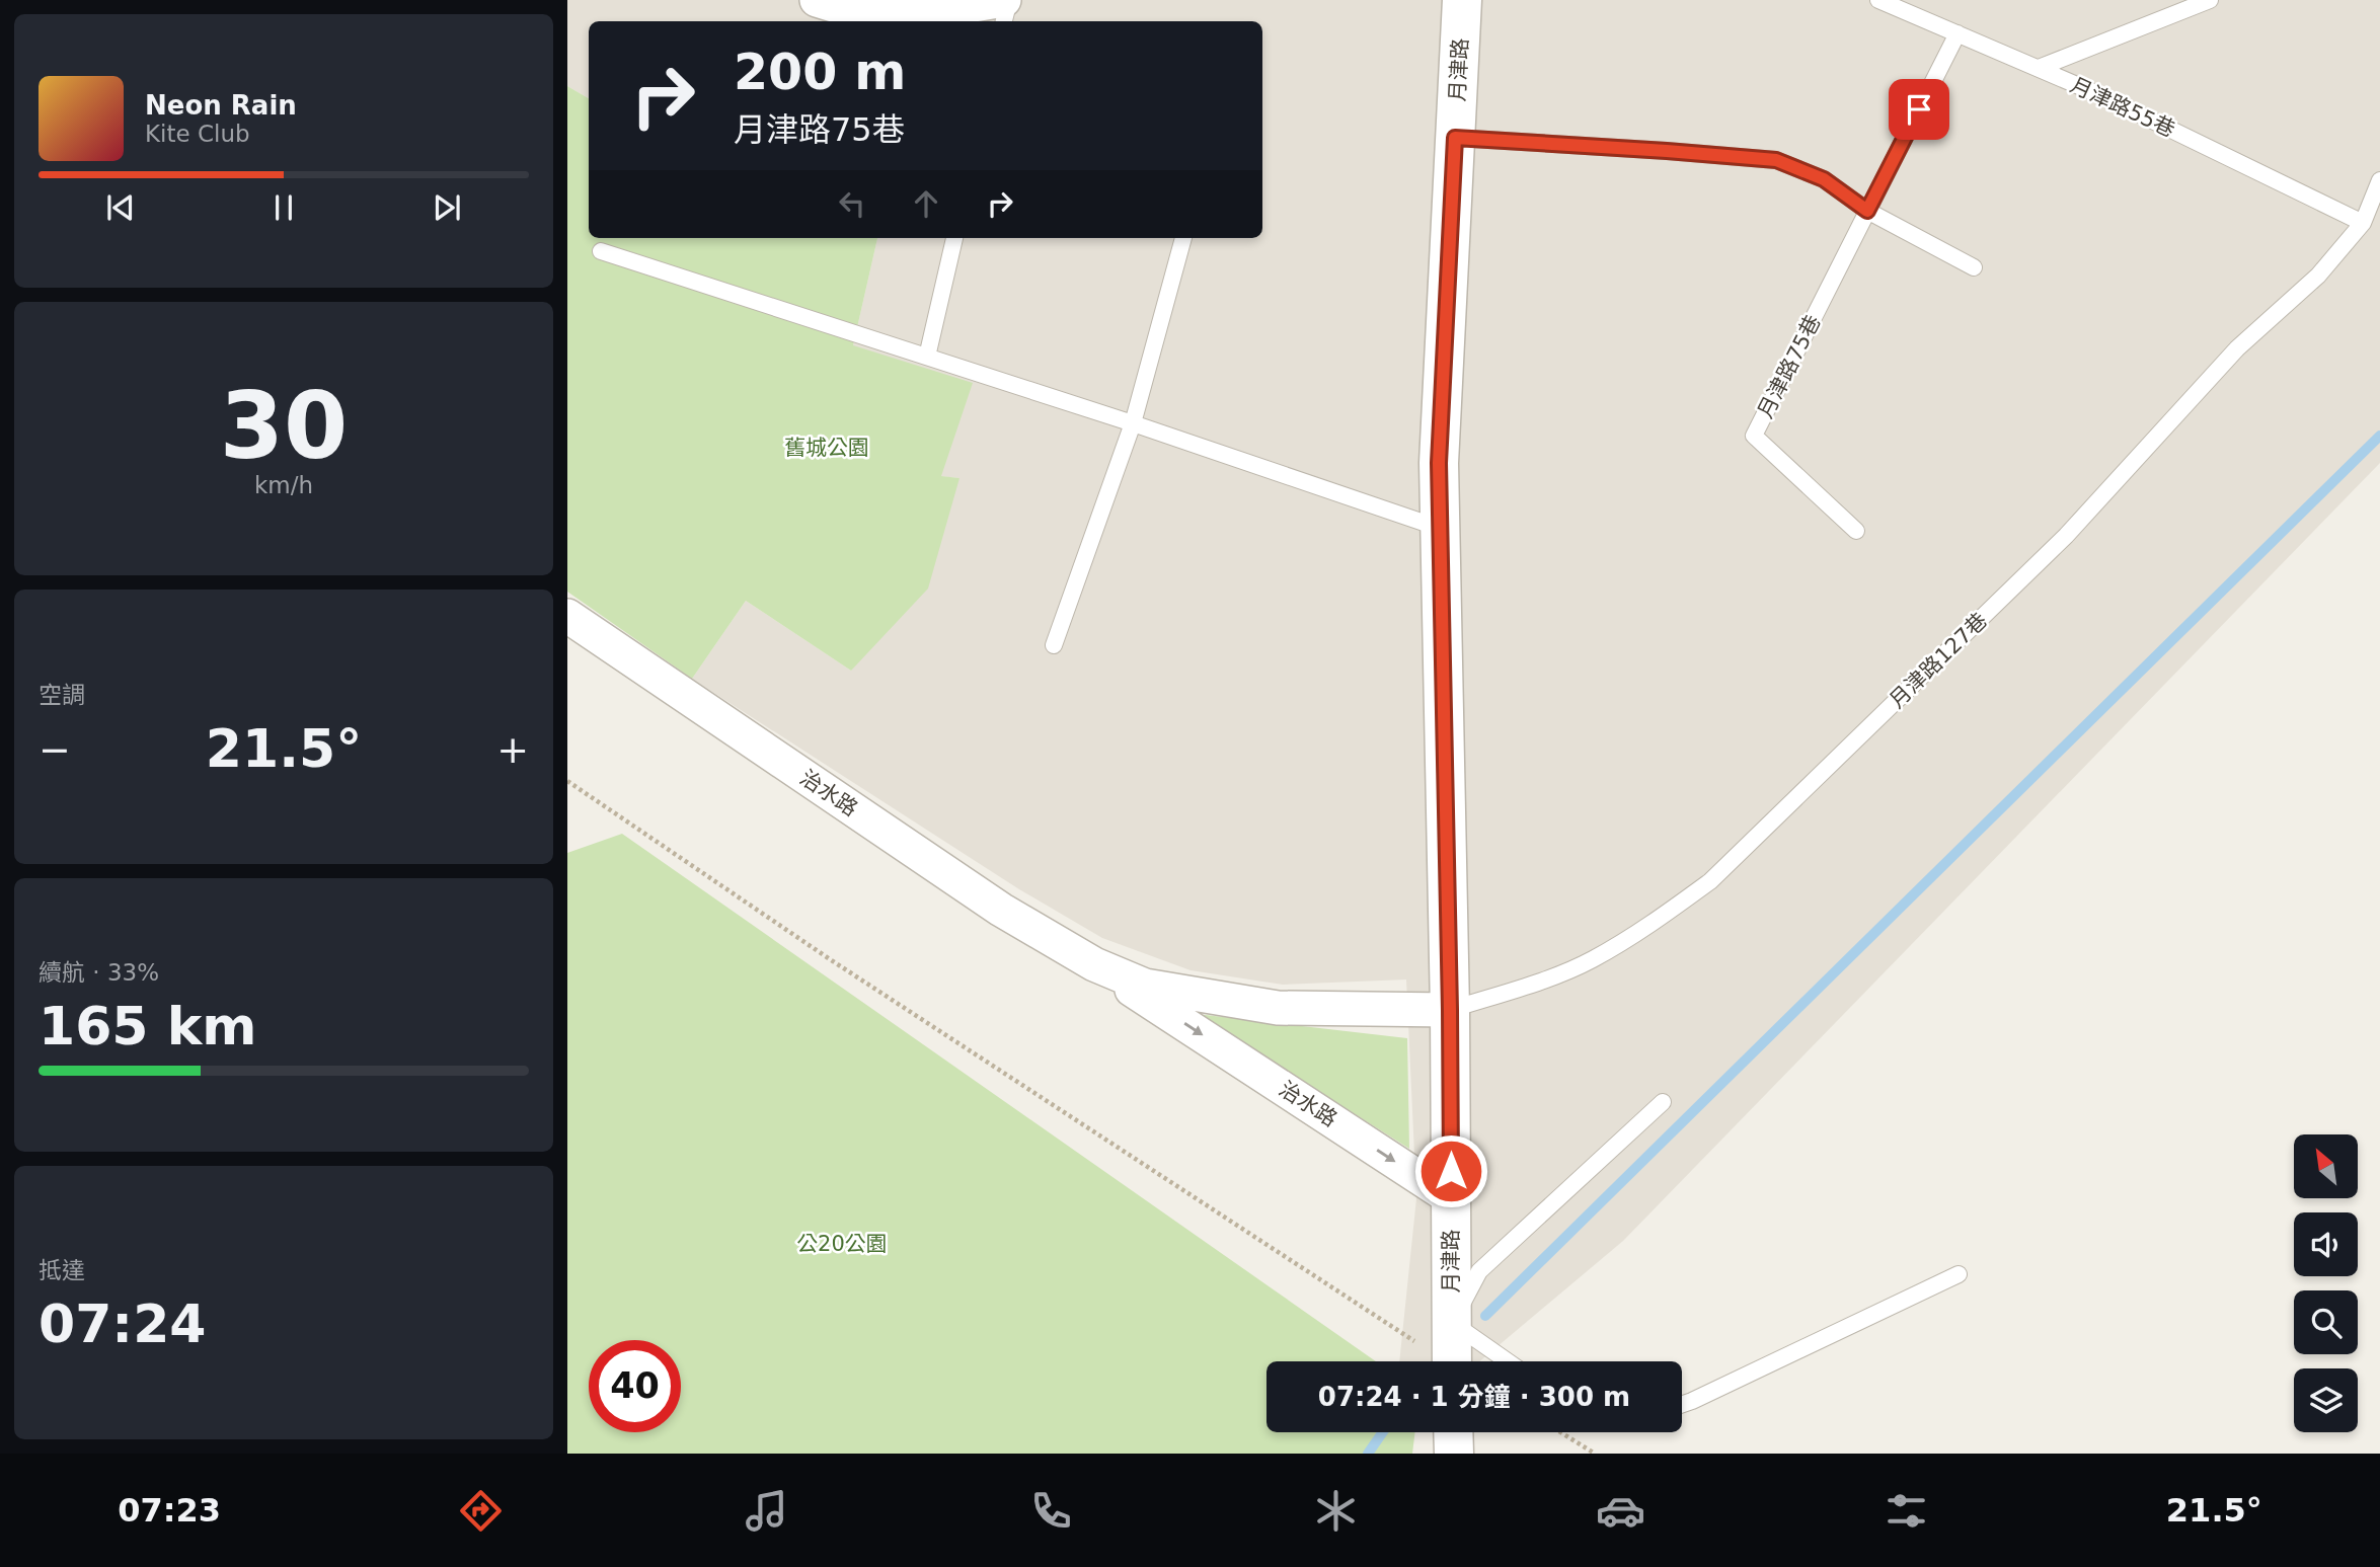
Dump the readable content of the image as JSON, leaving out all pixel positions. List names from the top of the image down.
{
  "streets": {
    "street": ["月津路", "治水路"],
    "lane": ["月津路55巷", "月津路75巷", "月津路127巷"]
  },
  "crossings": [
    ["月津路", "月津路127巷"],
    ["月津路", "治水路"],
    ["月津路55巷", "月津路75巷"],
    ["月津路55巷", "月津路127巷"],
    ["月津路127巷", "治水路"]
  ],
  "parks": ["舊城公園", "公20公園"],
  "north": "top left",
  "page": {
    "turn": ["200 m", "月津路75巷"],
    "song": ["Neon Rain", "Kite Club"],
    "tile": [
      ["30", "km/h"],
      "空調",
      ["續航 · 33%", "165 km"],
      ["抵達", "07:24"]
    ],
    "heat": ["−", "21.5°", "+"],
    "limit": "40",
    "trip": "07:24 · 1 分鐘 · 300 m",
    "tabs": ["07:23", "21.5°"]
  }
}
